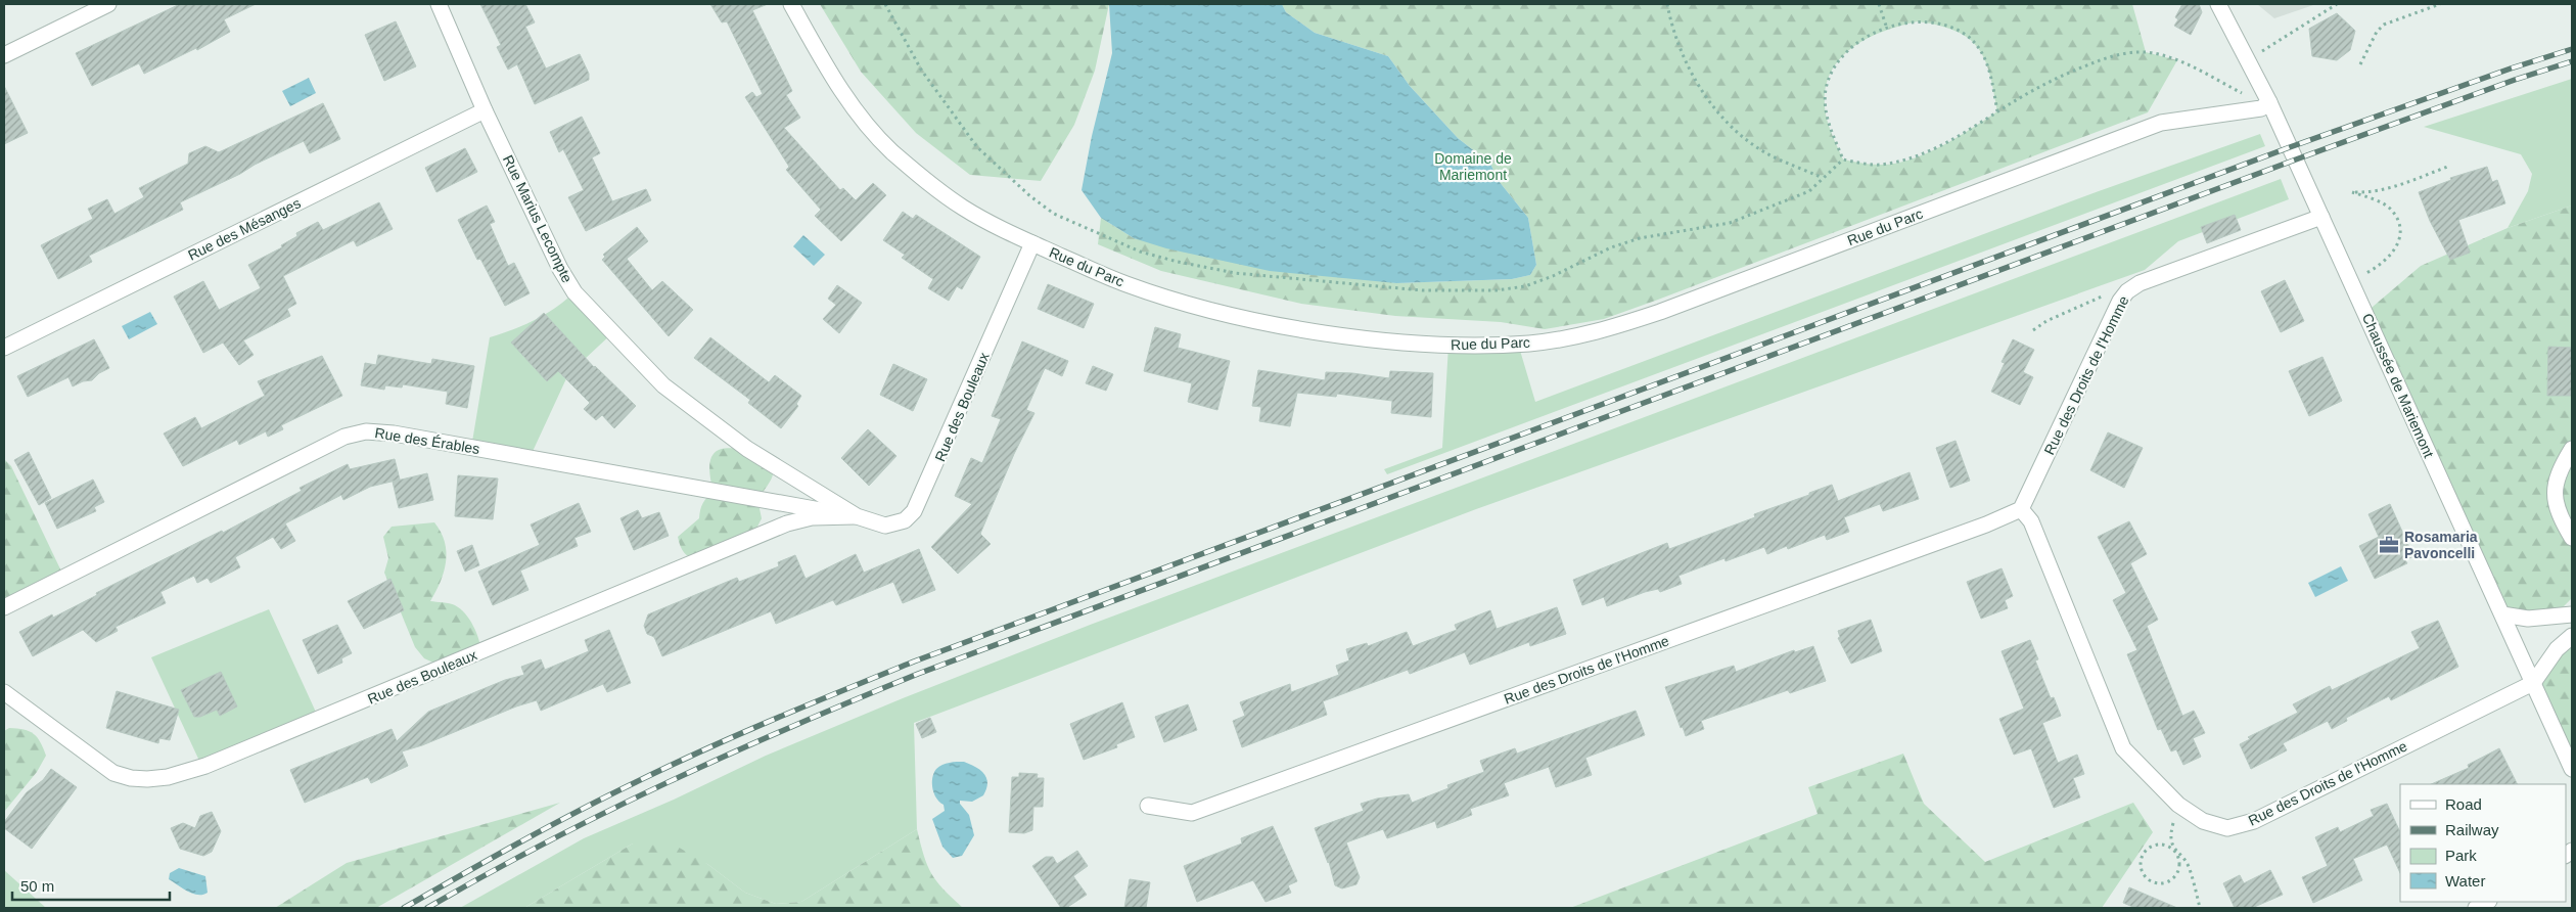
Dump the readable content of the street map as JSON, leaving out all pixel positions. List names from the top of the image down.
{
  "streets": {
    "street": [
      "Rue Marius Lecompte",
      "Rue du Parc",
      "Rue des Mésanges",
      "Rue des Droits de l'Homme",
      "Chaussée de Mariemont",
      "Rue des Bouleaux",
      "Rue des Érables"
    ]
  },
  "crossings": [
    ["Rue Marius Lecompte", "Rue des Mésanges"],
    ["Rue Marius Lecompte", "Rue des Bouleaux"],
    ["Rue du Parc", "Chaussée de Mariemont"],
    ["Rue du Parc", "Rue des Bouleaux"],
    ["Rue des Droits de l'Homme", "Chaussée de Mariemont"],
    ["Rue des Bouleaux", "Rue des Érables"]
  ],
  "parks": ["Domaine de Mariemont"],
  "places": {
    "office": ["Rosamaria Pavoncelli"]
  },
  "legend": [
    "Road",
    "Railway",
    "Park",
    "Water"
  ],
  "scale_bar": "50 m"
}
